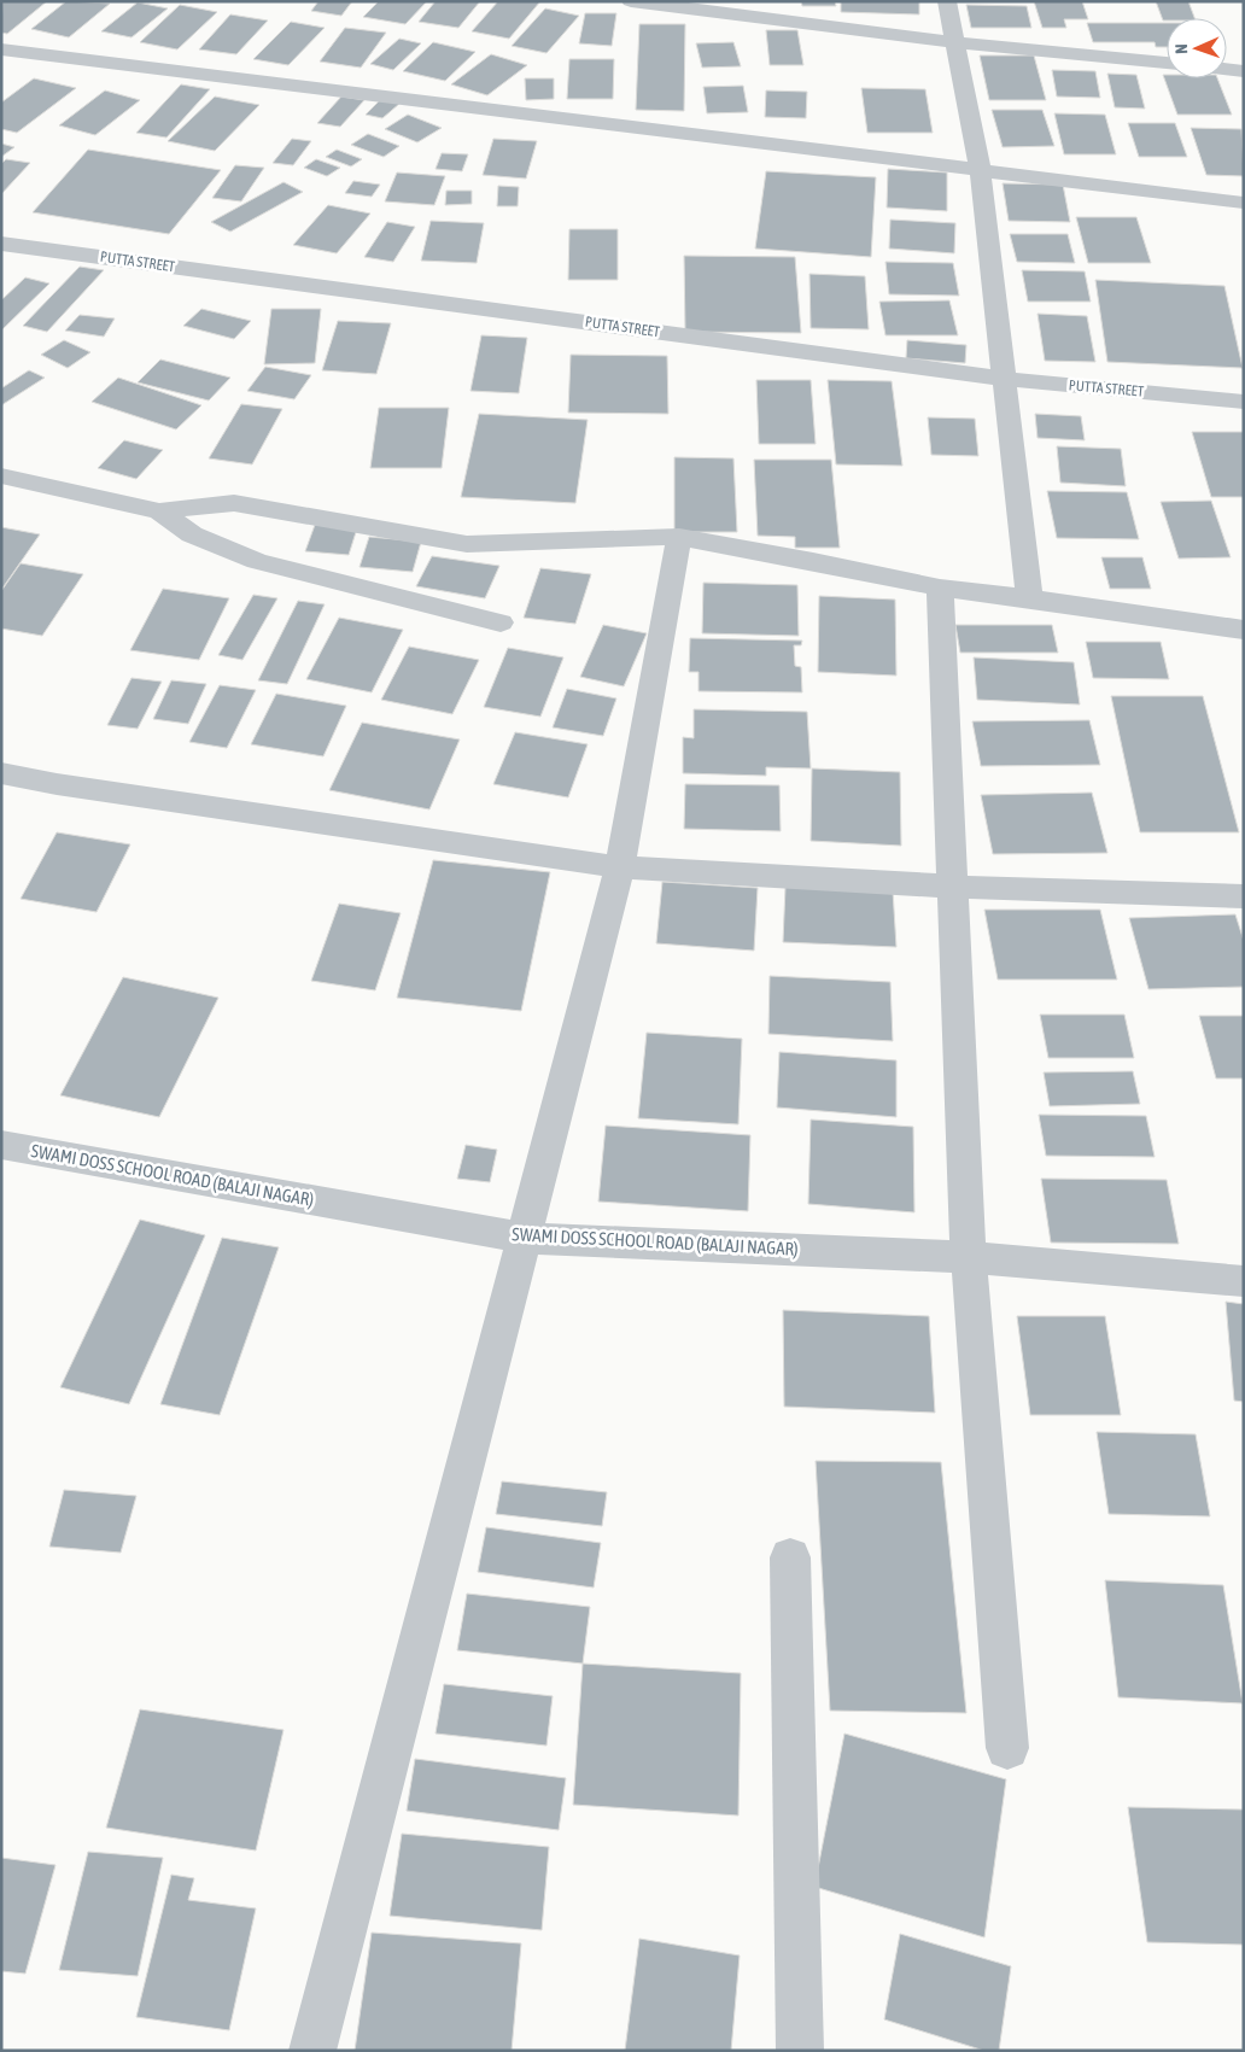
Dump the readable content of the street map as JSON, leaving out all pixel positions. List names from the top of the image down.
{
  "streets": {
    "street": ["PUTTA STREET", "SWAMI DOSS SCHOOL ROAD (BALAJI NAGAR)"]
  },
  "north": "left"
}
